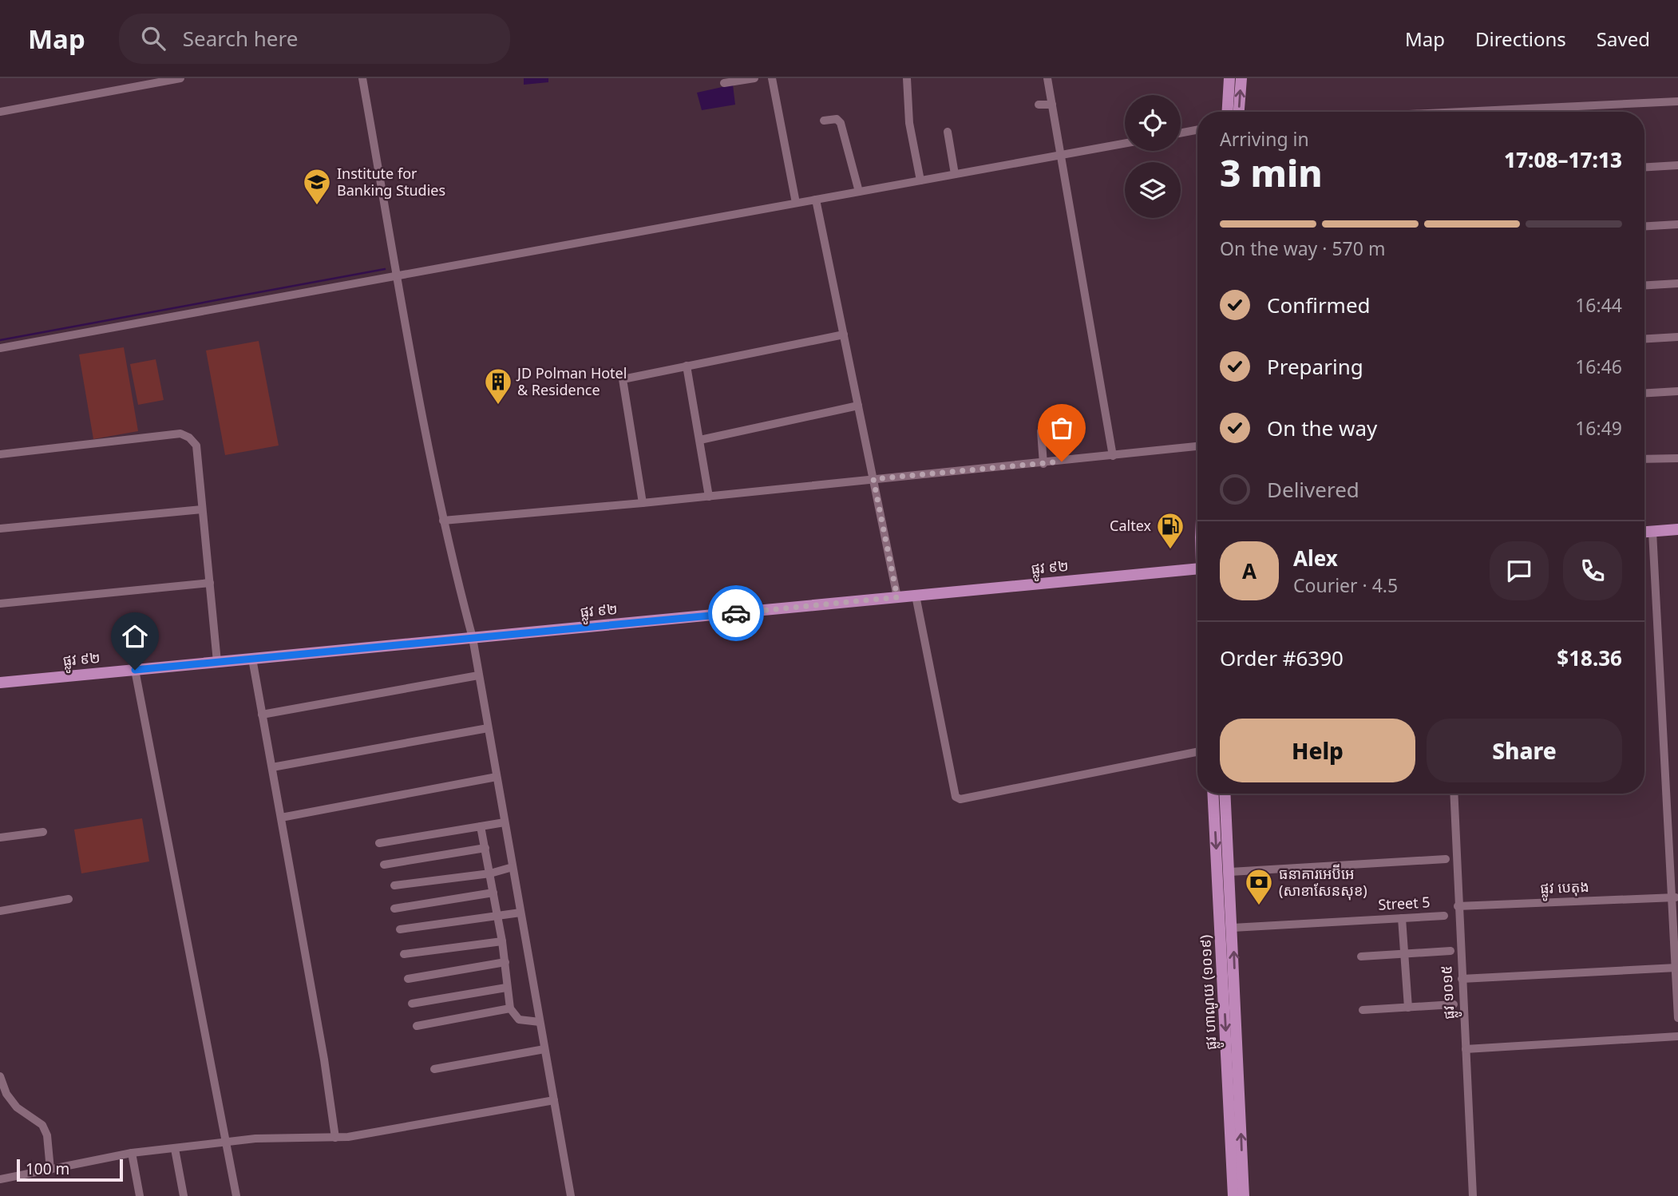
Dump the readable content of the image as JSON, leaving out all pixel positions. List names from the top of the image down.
{
  "streets": {
    "main road": ["ផ្លូវ ៩២", "ផ្លូវ ហាណូយ (១០១៩)"],
    "street": ["ផ្លូវ បេតុង", "Street 5", "ផ្លូវ ១០១៥"]
  },
  "crossings": [
    ["ផ្លូវ បេតុង", "ផ្លូវ ១០១៥"],
    ["Street 5", "ផ្លូវ ហាណូយ (១០១៩)"]
  ],
  "places": {
    "school or university": ["Institute for Banking Studies"],
    "building": ["JD Polman Hotel & Residence"],
    "fuel station": ["Caltex"],
    "bank": ["ធនាគារអេប៊ីអេ (សាខាសែនសុខ)"]
  },
  "scale_bar": "100 m",
  "page": {
    "header": "Map",
    "search": "Search here",
    "nav": ["Map", "Directions", "Saved"],
    "heading": ["3 min", "Arriving in", "17:08–17:13"],
    "panel": [
      "Alex",
      "Courier · 4.5",
      "Order #6390",
      "$18.36"
    ],
    "bar": "On the way · 570 m",
    "list": [
      ["Confirmed", "16:44"],
      ["Preparing", "16:46"],
      ["On the way", "16:49"],
      "Delivered"
    ],
    "round": "A",
    "buttons": ["Help", "Share"],
    "scale": "100 m"
  }
}
